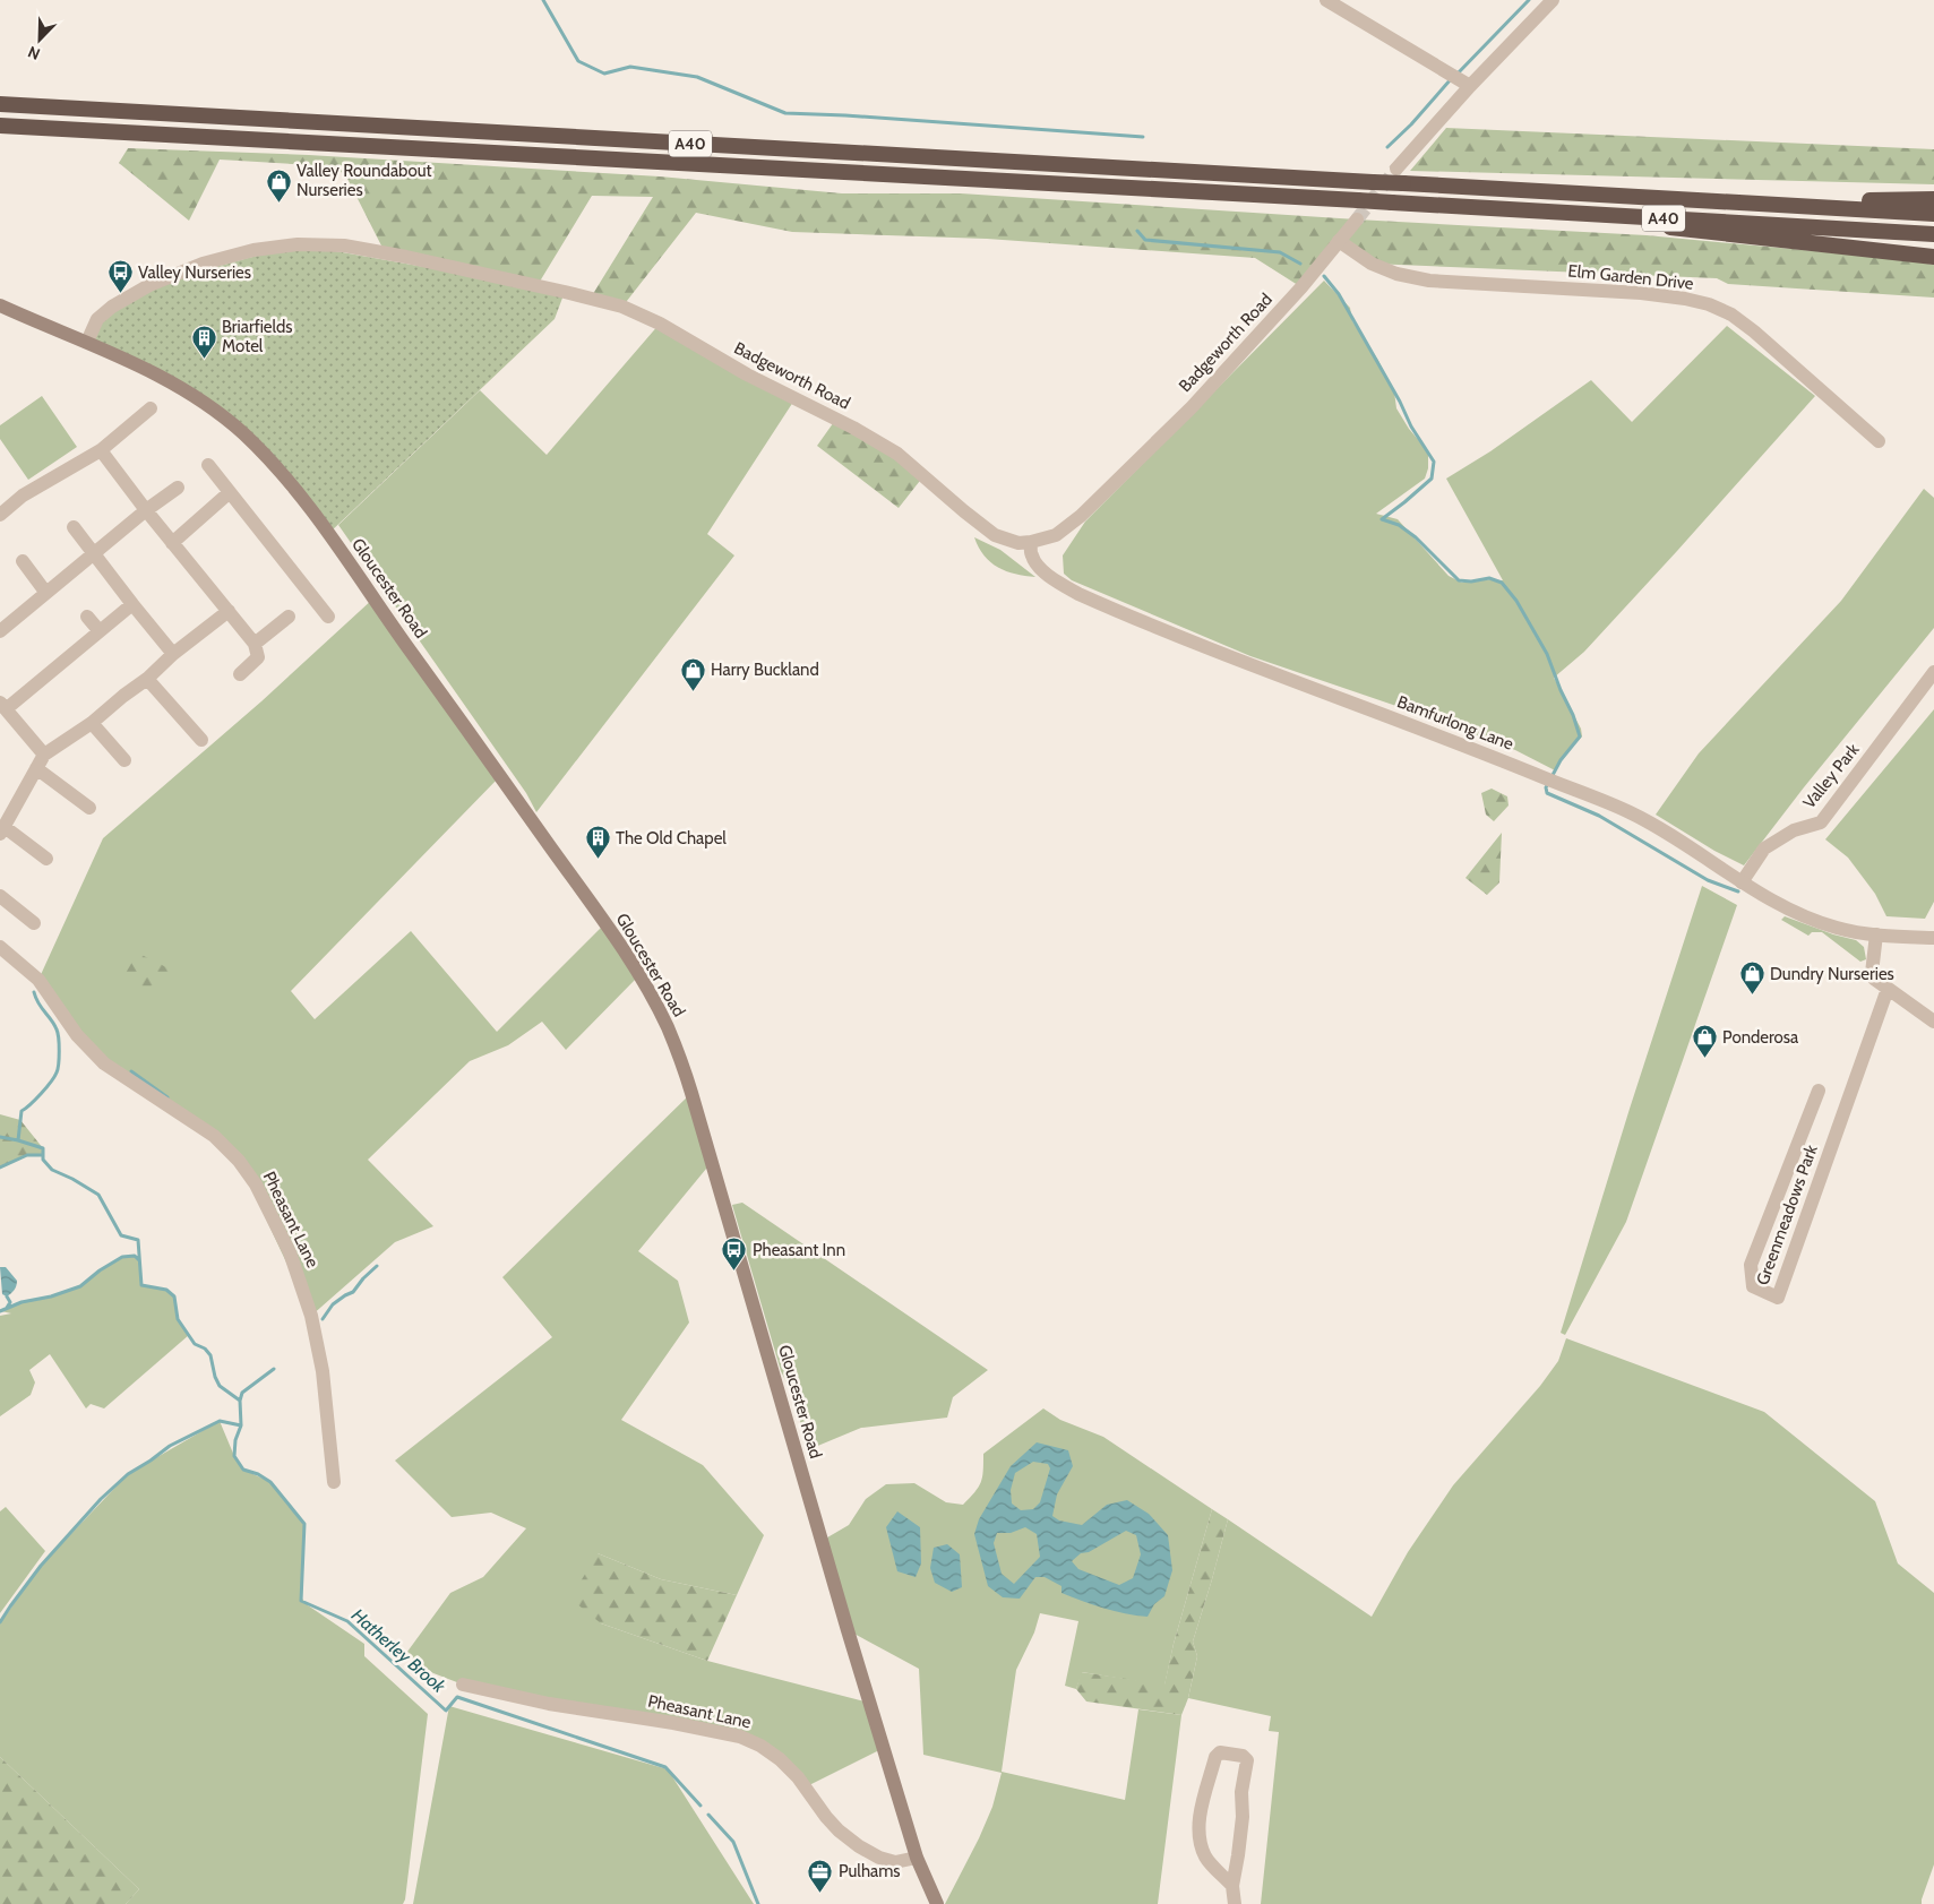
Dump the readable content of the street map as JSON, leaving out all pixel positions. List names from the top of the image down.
{
  "streets": {
    "highway": ["A40"],
    "main road": ["Gloucester Road"],
    "street": [
      "Elm Garden Drive",
      "Badgeworth Road",
      "Bamfurlong Lane",
      "Valley Park",
      "Greenmeadows Park",
      "Pheasant Lane"
    ]
  },
  "crossings": [
    ["Elm Garden Drive", "Badgeworth Road"],
    ["Badgeworth Road", "Gloucester Road"],
    ["Badgeworth Road", "Bamfurlong Lane"],
    ["Gloucester Road", "Pheasant Lane"],
    ["Bamfurlong Lane", "Valley Park"]
  ],
  "water": ["Hatherley Brook"],
  "places": {
    "shop": [
      "Valley Roundabout Nurseries",
      "Harry Buckland",
      "Dundry Nurseries",
      "Ponderosa"
    ],
    "bus stop": ["Valley Nurseries", "Pheasant Inn"],
    "building": ["Briarfields Motel", "The Old Chapel"],
    "office": ["Pulhams"]
  },
  "north": "bottom left"
}
